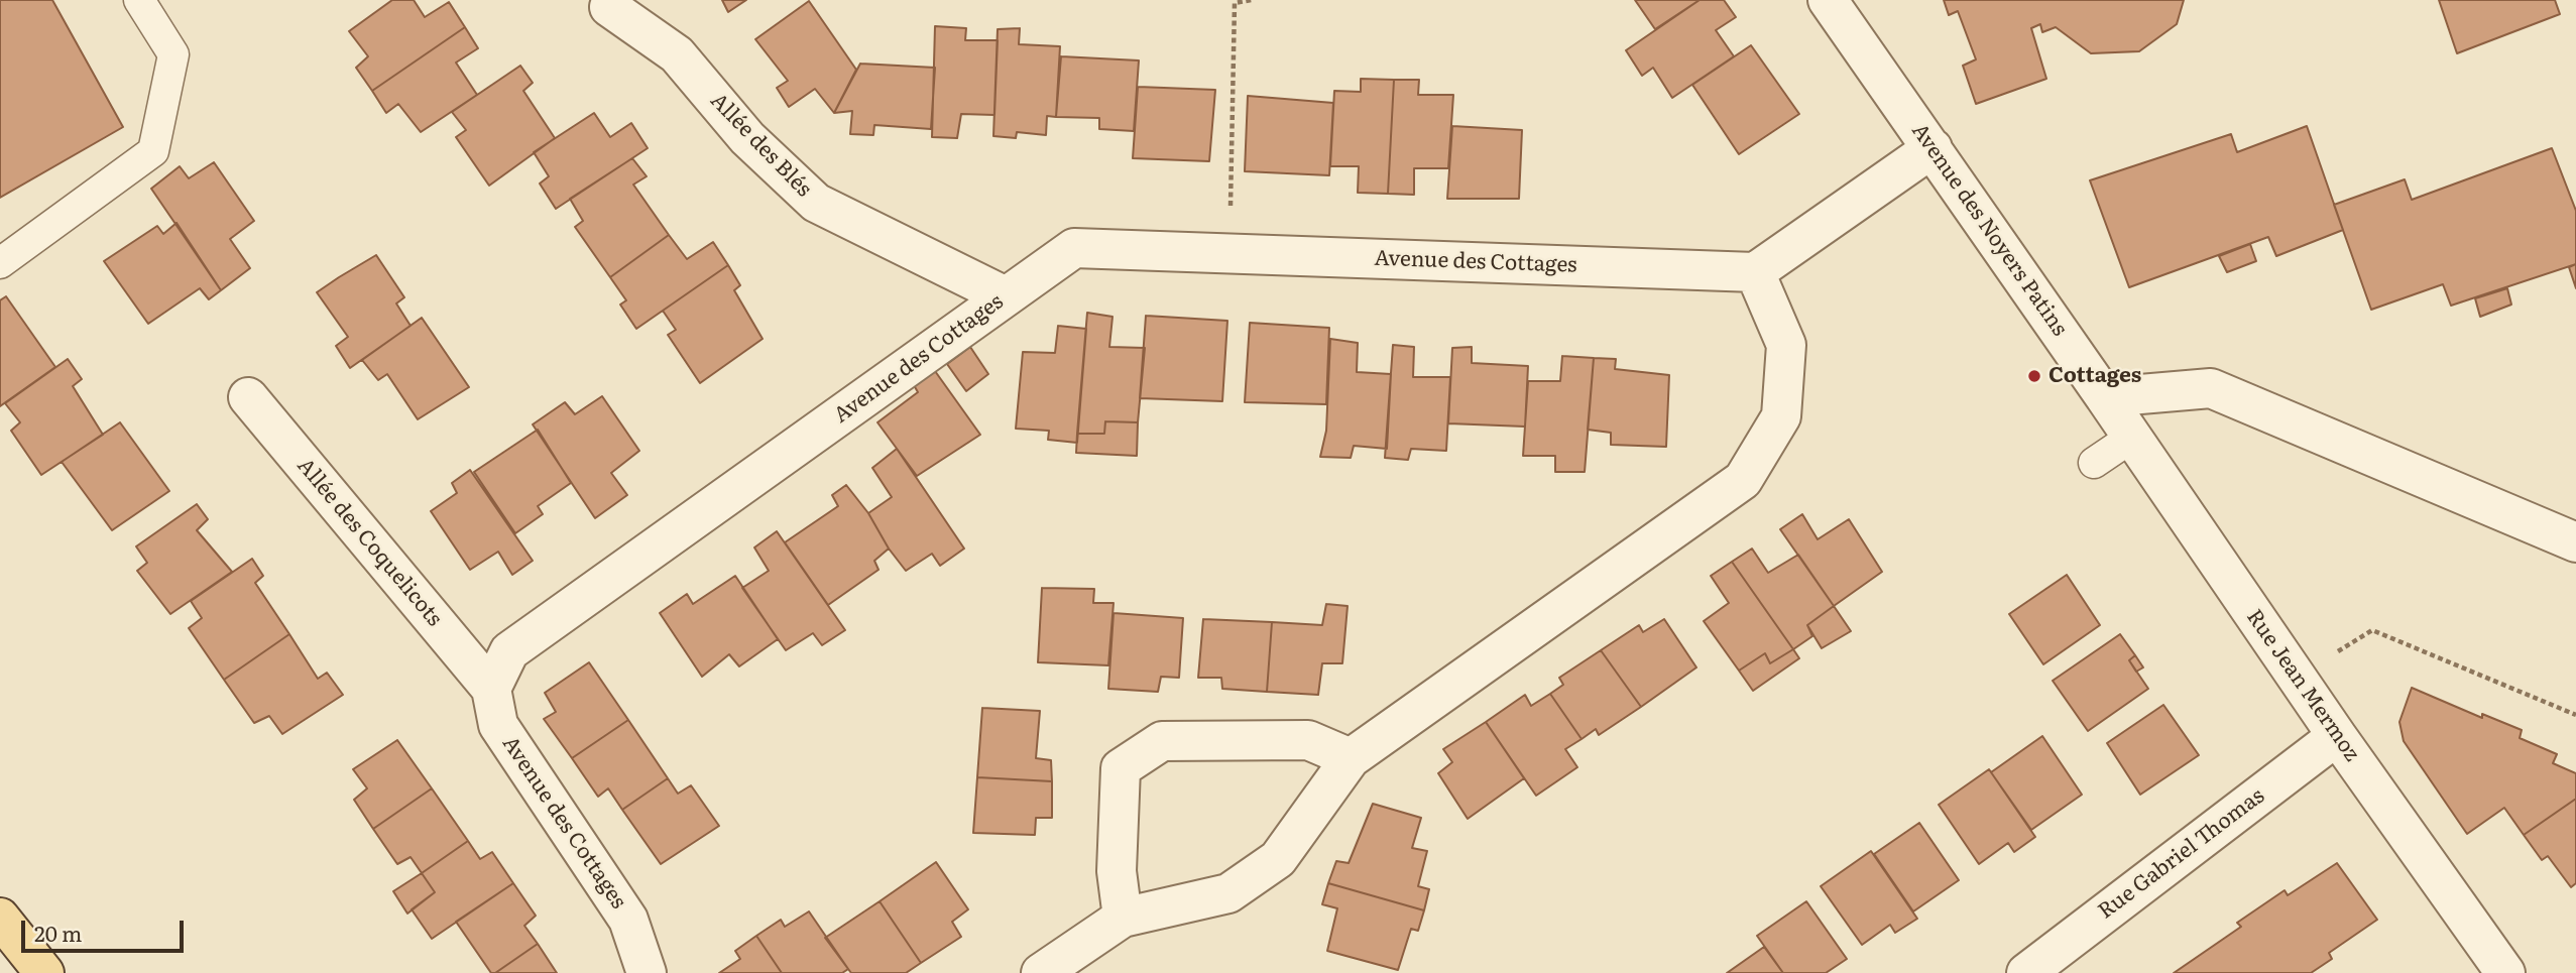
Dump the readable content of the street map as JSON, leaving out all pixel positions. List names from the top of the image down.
{
  "streets": {
    "street": [
      "Allée des Blés",
      "Avenue des Noyers Patins",
      "Avenue des Cottages",
      "Allée des Coquelicots",
      "Rue Jean Mermoz",
      "Rue Gabriel Thomas"
    ]
  },
  "crossings": [
    ["Allée des Blés", "Avenue des Cottages"],
    ["Avenue des Noyers Patins", "Rue Jean Mermoz"],
    ["Avenue des Cottages", "Allée des Coquelicots"],
    ["Rue Jean Mermoz", "Rue Gabriel Thomas"]
  ],
  "places": ["Cottages"],
  "scale_bar": "20 m"
}
